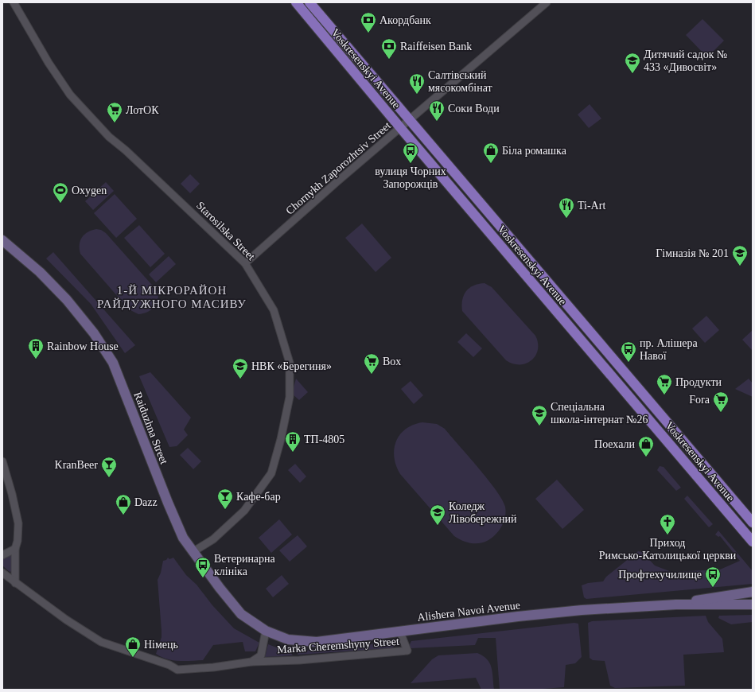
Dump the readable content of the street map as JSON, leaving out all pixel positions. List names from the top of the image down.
{
  "streets": {
    "main road": ["Voskresenskyi Avenue"],
    "street": [
      "Chornykh Zaporozhtsiv Street",
      "Starosilska Street",
      "Raiduzhna Street",
      "Alishera Navoi Avenue",
      "Marka Cheremshyny Street"
    ]
  },
  "crossings": [
    ["Voskresenskyi Avenue", "Chornykh Zaporozhtsiv Street"],
    ["Chornykh Zaporozhtsiv Street", "Starosilska Street"],
    ["Starosilska Street", "Raiduzhna Street"],
    ["Raiduzhna Street", "Alishera Navoi Avenue"],
    ["Raiduzhna Street", "Marka Cheremshyny Street"],
    ["Alishera Navoi Avenue", "Marka Cheremshyny Street"]
  ],
  "districts": ["1-Й МІКРОРАЙОН РАЙДУЖНОГО МАСИВУ"],
  "places": {
    "bank": ["Акордбанк", "Raiffeisen Bank"],
    "school or university": [
      "Дитячий садок № 433 «Дивосвіт»",
      "Гімназія № 201",
      "НВК «Берегиня»",
      "Спеціальна школа-інтернат №26",
      "Коледж Лівобережний"
    ],
    "restaurant": ["Салтівський мясокомбінат", "Соки Води", "Ti-Art"],
    "supermarket": [
      "ЛотОК",
      "Box",
      "Продукти",
      "Fora"
    ],
    "bus stop": [
      "вулиця Чорних Запорожців",
      "пр. Алішера Навої",
      "Ветеринарна клініка",
      "Профтехучилище"
    ],
    "shop": [
      "Біла ромашка",
      "Поехали",
      "Dazz",
      "Німець"
    ],
    "sports": ["Oxygen"],
    "building": ["Rainbow House", "ТП-4805"],
    "bar": ["KranBeer", "Кафе-бар"],
    "church": ["Приход Римсько-Католицької церкви"]
  }
}
